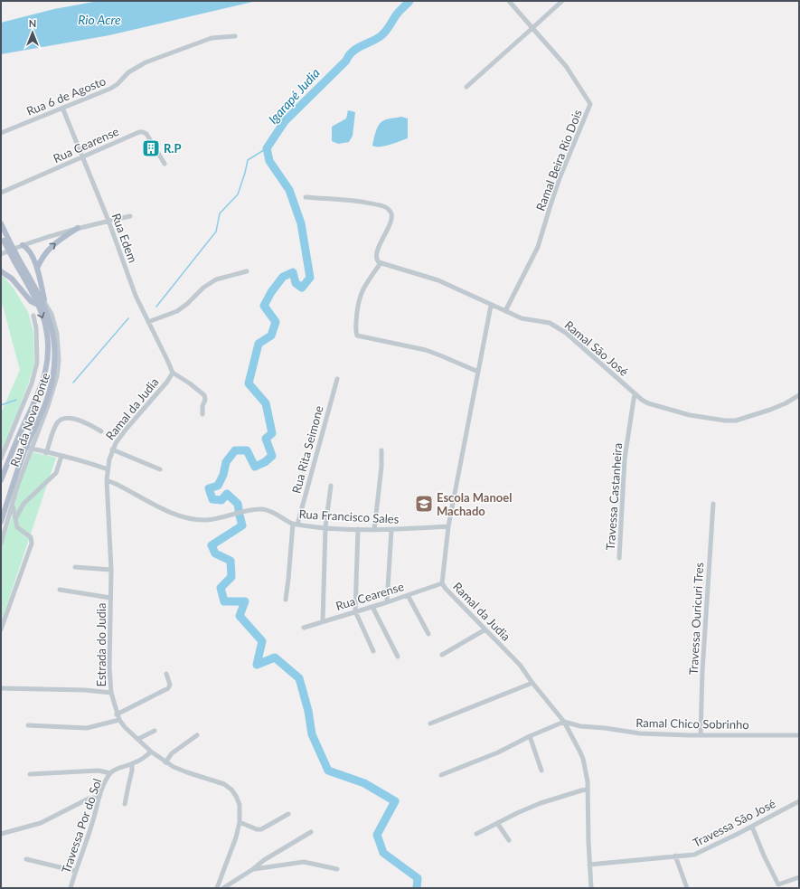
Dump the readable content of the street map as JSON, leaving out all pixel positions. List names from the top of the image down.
{
  "streets": {
    "street": [
      "Rua 6 de Agosto",
      "Rua Cearense",
      "Ramal Beira Rio Dois",
      "Rua Edem",
      "Ramal São José",
      "Ramal da Judia",
      "Rua da Nova Ponte",
      "Rua Rita Seimone",
      "Travessa Castanheira",
      "Rua Francisco Sales",
      "Travessa Ouricuri Tres",
      "Estrada do Judia",
      "Ramal Chico Sobrinho",
      "Travessa São José",
      "Travessa Por do Sol"
    ]
  },
  "crossings": [
    ["Rua 6 de Agosto", "Rua Edem"],
    ["Rua Cearense", "Rua Edem"],
    ["Rua Cearense", "Ramal da Judia"],
    ["Ramal Beira Rio Dois", "Ramal São José"],
    ["Rua Edem", "Ramal da Judia"],
    ["Ramal São José", "Ramal da Judia"],
    ["Ramal São José", "Travessa Castanheira"],
    ["Ramal da Judia", "Rua Francisco Sales"],
    ["Ramal da Judia", "Estrada do Judia"],
    ["Ramal da Judia", "Ramal Chico Sobrinho"],
    ["Ramal da Judia", "Travessa São José"],
    ["Rua Rita Seimone", "Rua Francisco Sales"],
    ["Rua Francisco Sales", "Estrada do Judia"],
    ["Travessa Ouricuri Tres", "Ramal Chico Sobrinho"],
    ["Estrada do Judia", "Travessa Por do Sol"]
  ],
  "water": ["Rio Acre", "Igarapé Judia"],
  "places": {
    "building": ["R.P"],
    "school or university": ["Escola Manoel Machado"]
  },
  "north": "top"
}
